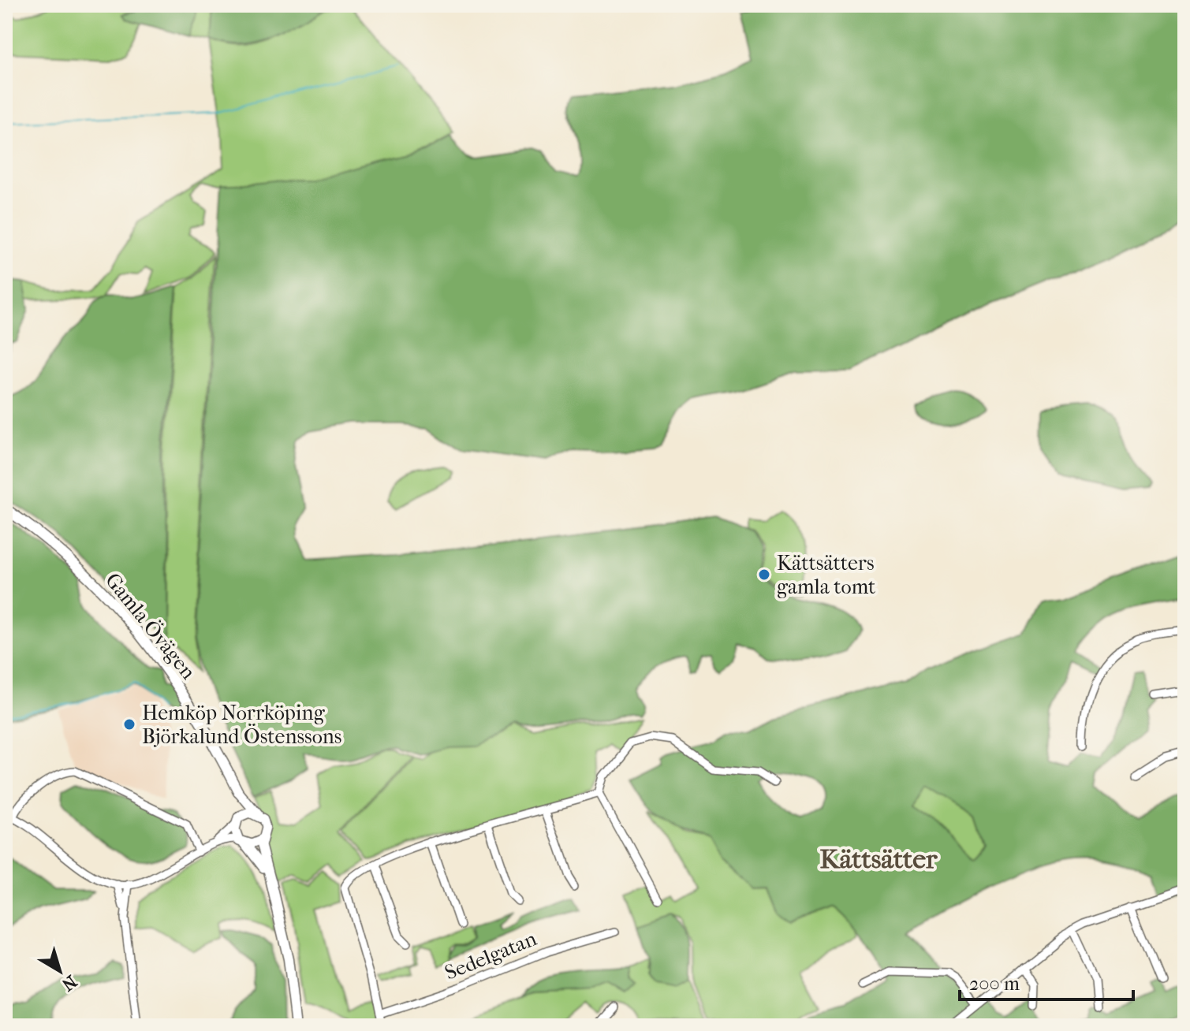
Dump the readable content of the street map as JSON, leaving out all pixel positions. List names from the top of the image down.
{
  "streets": {
    "main road": ["Gamla Övägen"],
    "street": ["Sedelgatan"]
  },
  "districts": ["Kättsätter"],
  "places": ["Kättsätters gamla tomt", "Hemköp Norrköping Björkalund Östenssons"],
  "scale_bar": "200 m",
  "north": "bottom right"
}
